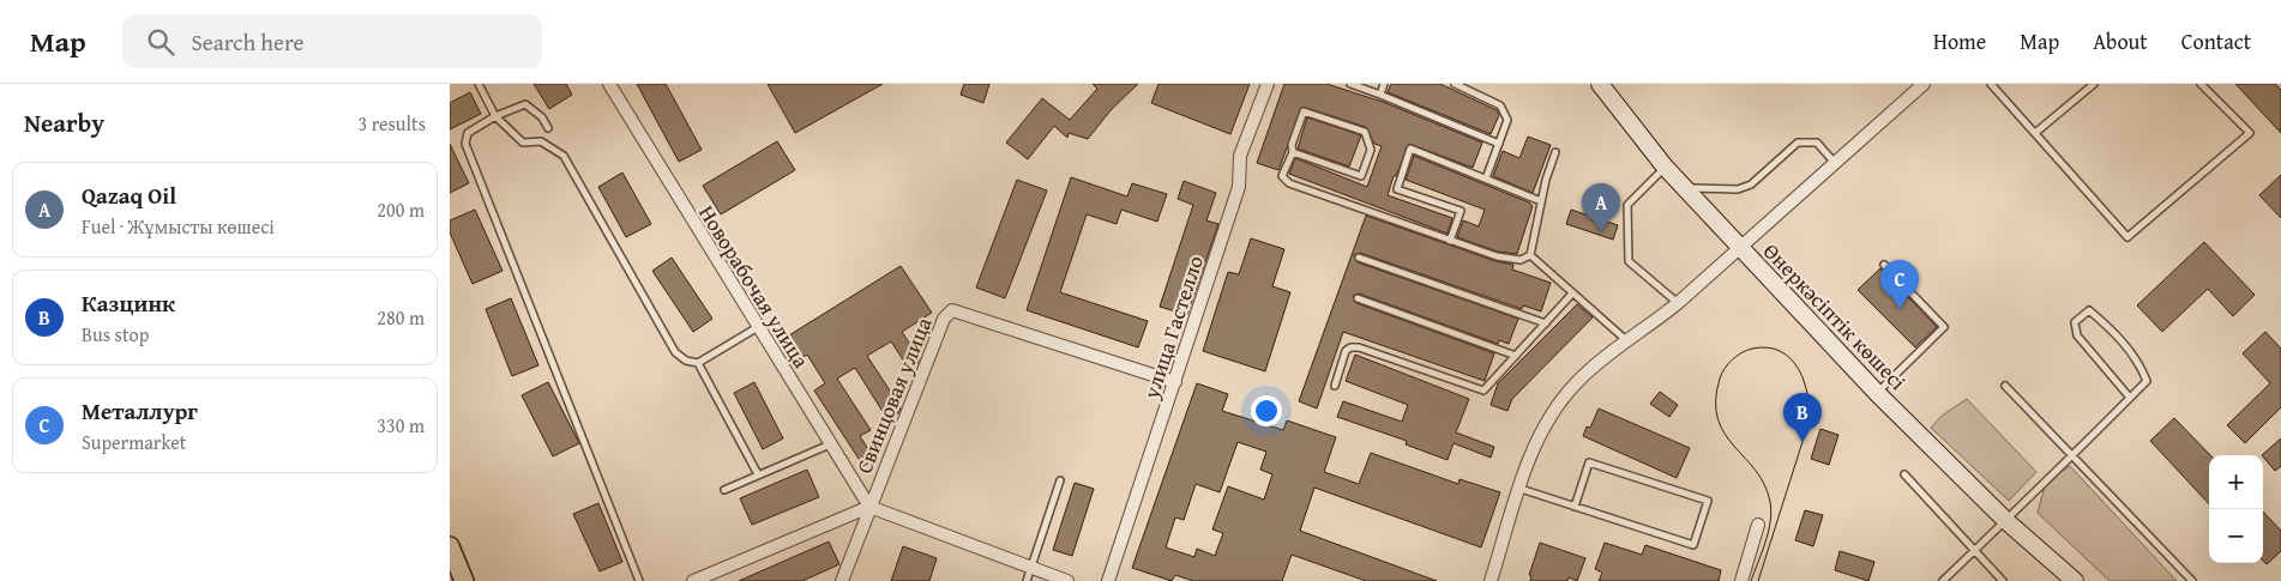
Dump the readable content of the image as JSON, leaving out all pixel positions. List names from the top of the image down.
{
  "streets": {
    "main road": ["Өнеркәсіптік көшесі"],
    "street": ["Новорабочая улица", "улица Гастелло", "Свинцовая улица"]
  },
  "crossings": [
    ["Новорабочая улица", "Свинцовая улица"],
    ["улица Гастелло", "Свинцовая улица"]
  ],
  "page": {
    "header": "Map",
    "search": "Search here",
    "nav": [
      "Home",
      "Map",
      "About",
      "Contact"
    ],
    "heading": ["Nearby", "3 results"],
    "list": [
      {
        "mark": "A",
        "name": "Qazaq Oil",
        "note": "Fuel · Жұмысты көшесі",
        "value": "200 m"
      },
      {
        "mark": "B",
        "name": "Казцинк",
        "note": "Bus stop",
        "value": "280 m"
      },
      {
        "mark": "C",
        "name": "Металлург",
        "note": "Supermarket",
        "value": "330 m"
      }
    ],
    "pins": ["A", "C", "B"],
    "map_buttons": ["+", "−"]
  }
}
